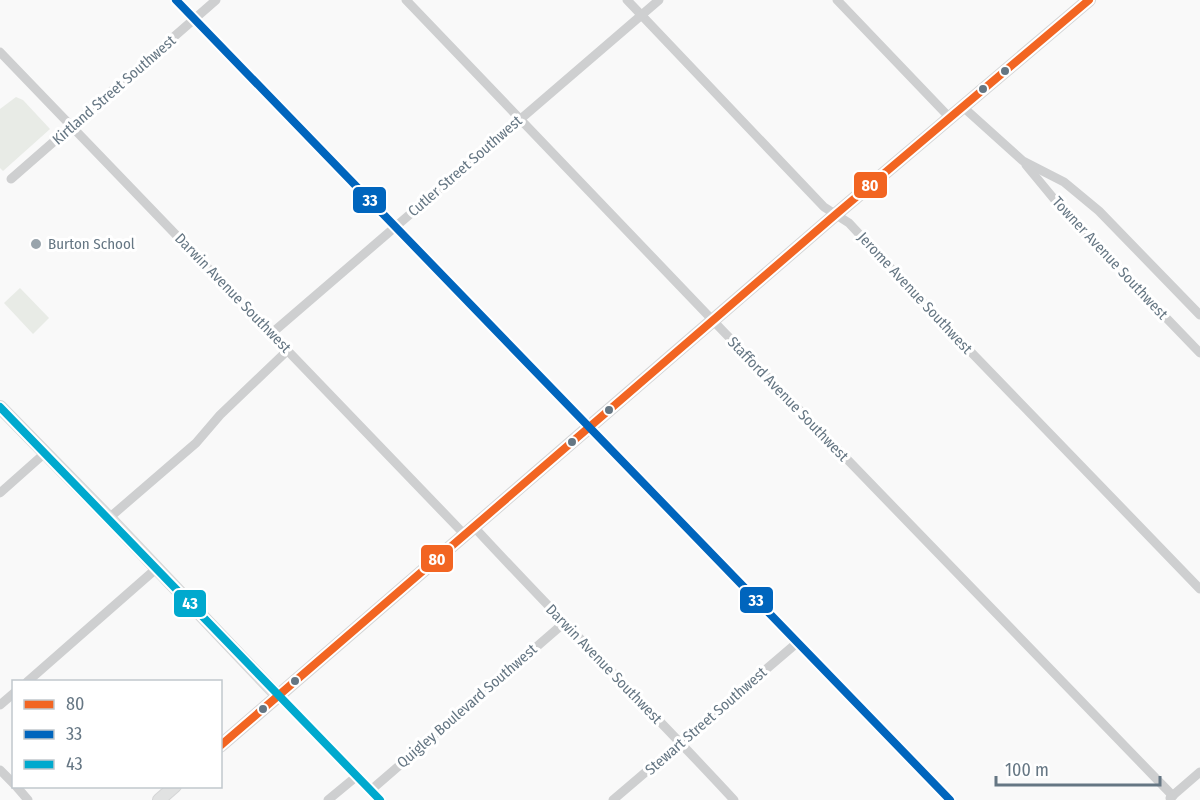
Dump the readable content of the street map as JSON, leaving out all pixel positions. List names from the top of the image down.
{
  "streets": {
    "street": [
      "Kirtland Street Southwest",
      "Cutler Street Southwest",
      "Towner Avenue Southwest",
      "Darwin Avenue Southwest",
      "Jerome Avenue Southwest",
      "Stafford Avenue Southwest",
      "Quigley Boulevard Southwest",
      "Stewart Street Southwest"
    ]
  },
  "crossings": [
    ["Kirtland Street Southwest", "Darwin Avenue Southwest"],
    ["Cutler Street Southwest", "Darwin Avenue Southwest"],
    ["Cutler Street Southwest", "Jerome Avenue Southwest"],
    ["Cutler Street Southwest", "Stafford Avenue Southwest"],
    ["Darwin Avenue Southwest", "Quigley Boulevard Southwest"],
    ["Darwin Avenue Southwest", "Stewart Street Southwest"]
  ],
  "places": ["Burton School"],
  "lines": ["transit line 80", "transit line 33", "transit line 43"],
  "legend": ["80", "33", "43"],
  "scale_bar": "100 m"
}
